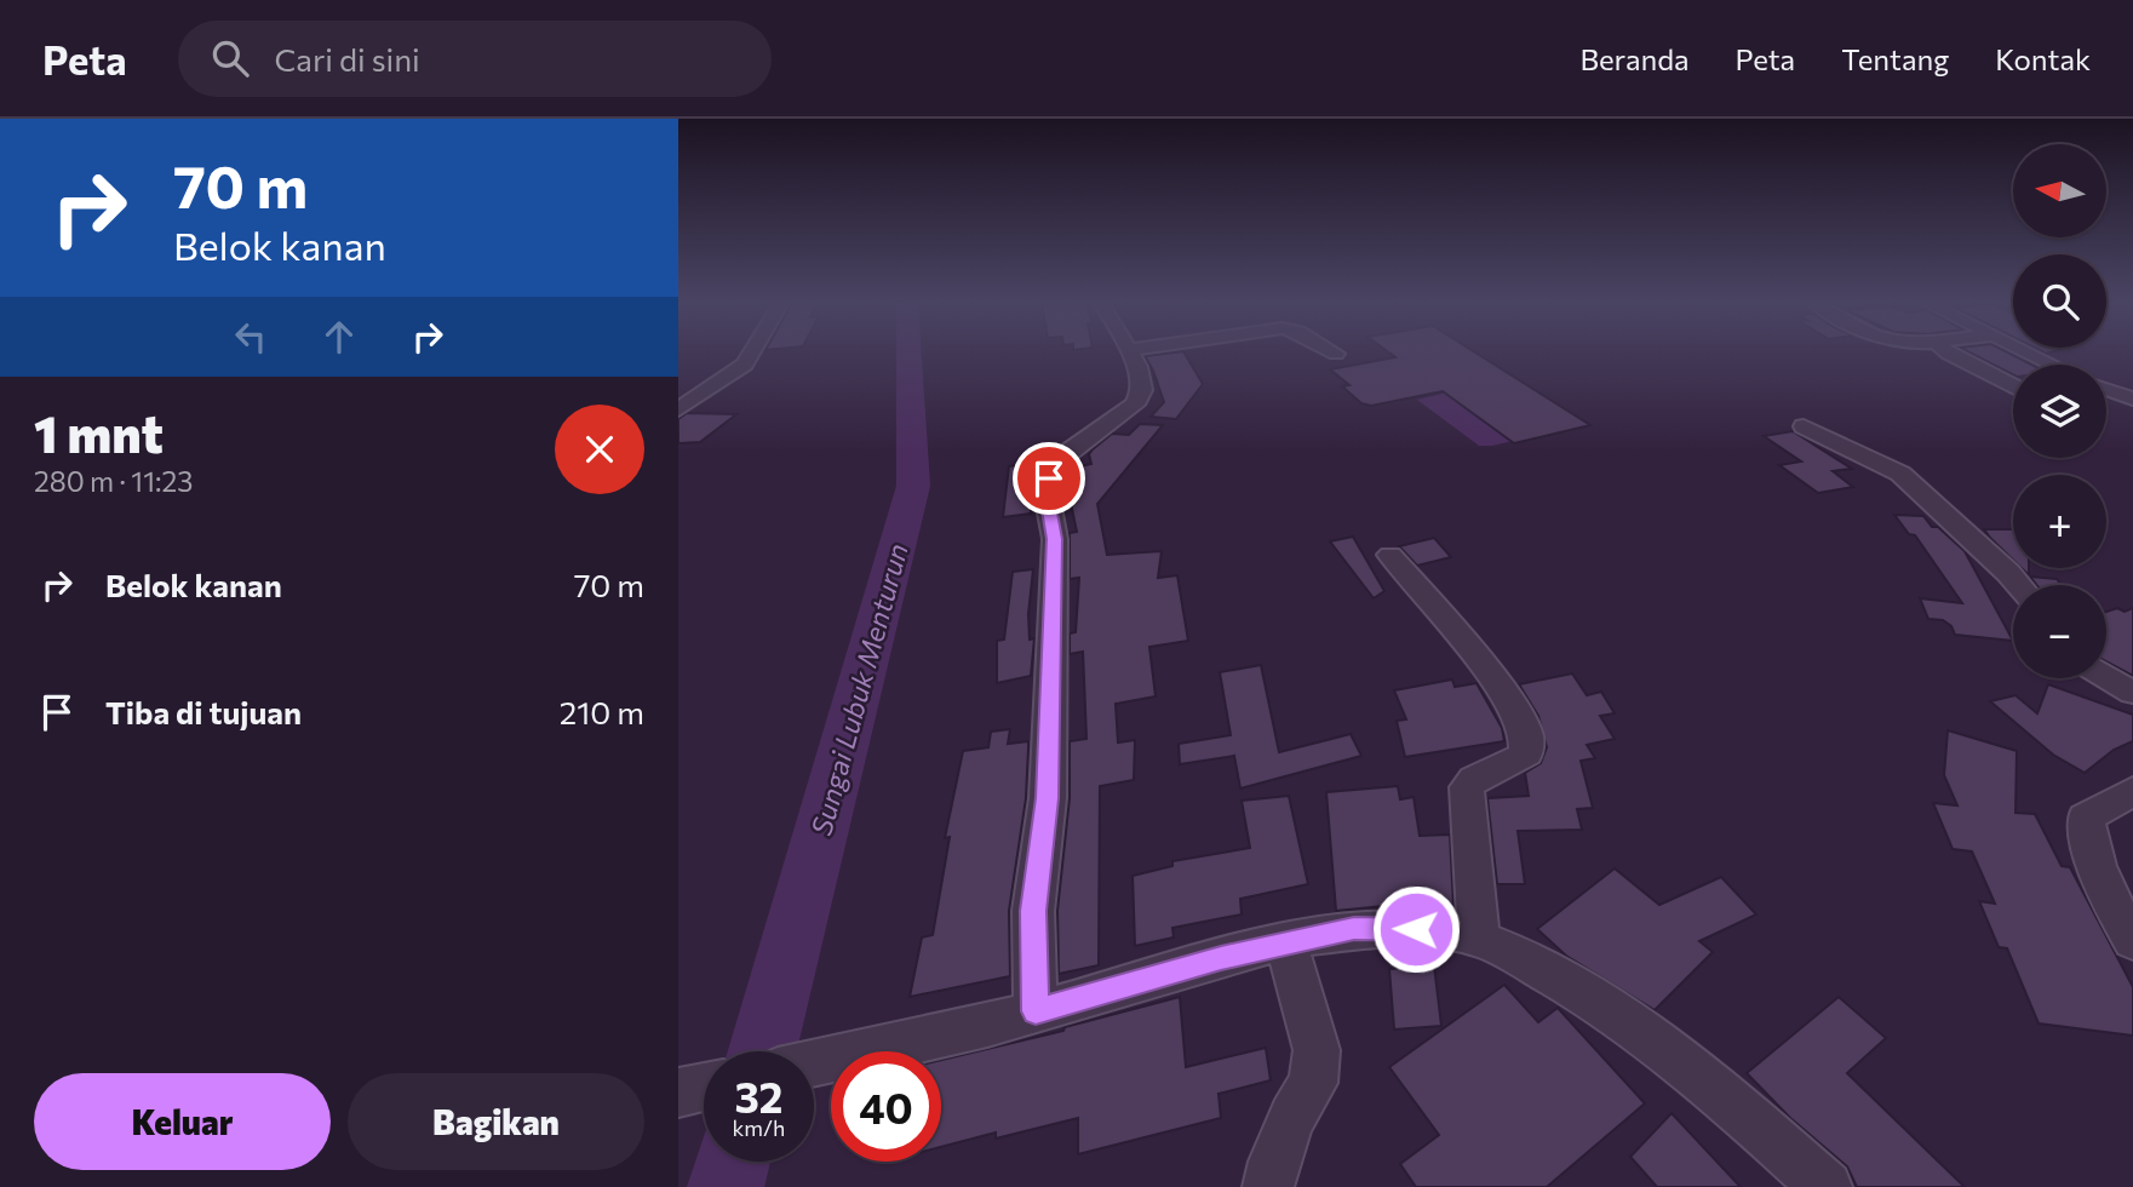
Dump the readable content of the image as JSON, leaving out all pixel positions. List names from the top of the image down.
{
  "water": ["Sungai Lubuk Menturun"],
  "north": "left",
  "page": {
    "header": "Peta",
    "search": "Cari di sini",
    "nav": [
      "Beranda",
      "Peta",
      "Tentang",
      "Kontak"
    ],
    "turn": ["70 m", "Belok kanan"],
    "map_buttons": ["+", "−"],
    "heading": ["1 mnt", "280 m · 11:23"],
    "list": [
      {
        "name": "Belok kanan",
        "value": "70 m"
      },
      {
        "name": "Tiba di tujuan",
        "value": "210 m"
      }
    ],
    "speed": "32 km/h",
    "limit": "40",
    "buttons": ["Keluar", "Bagikan"]
  }
}
